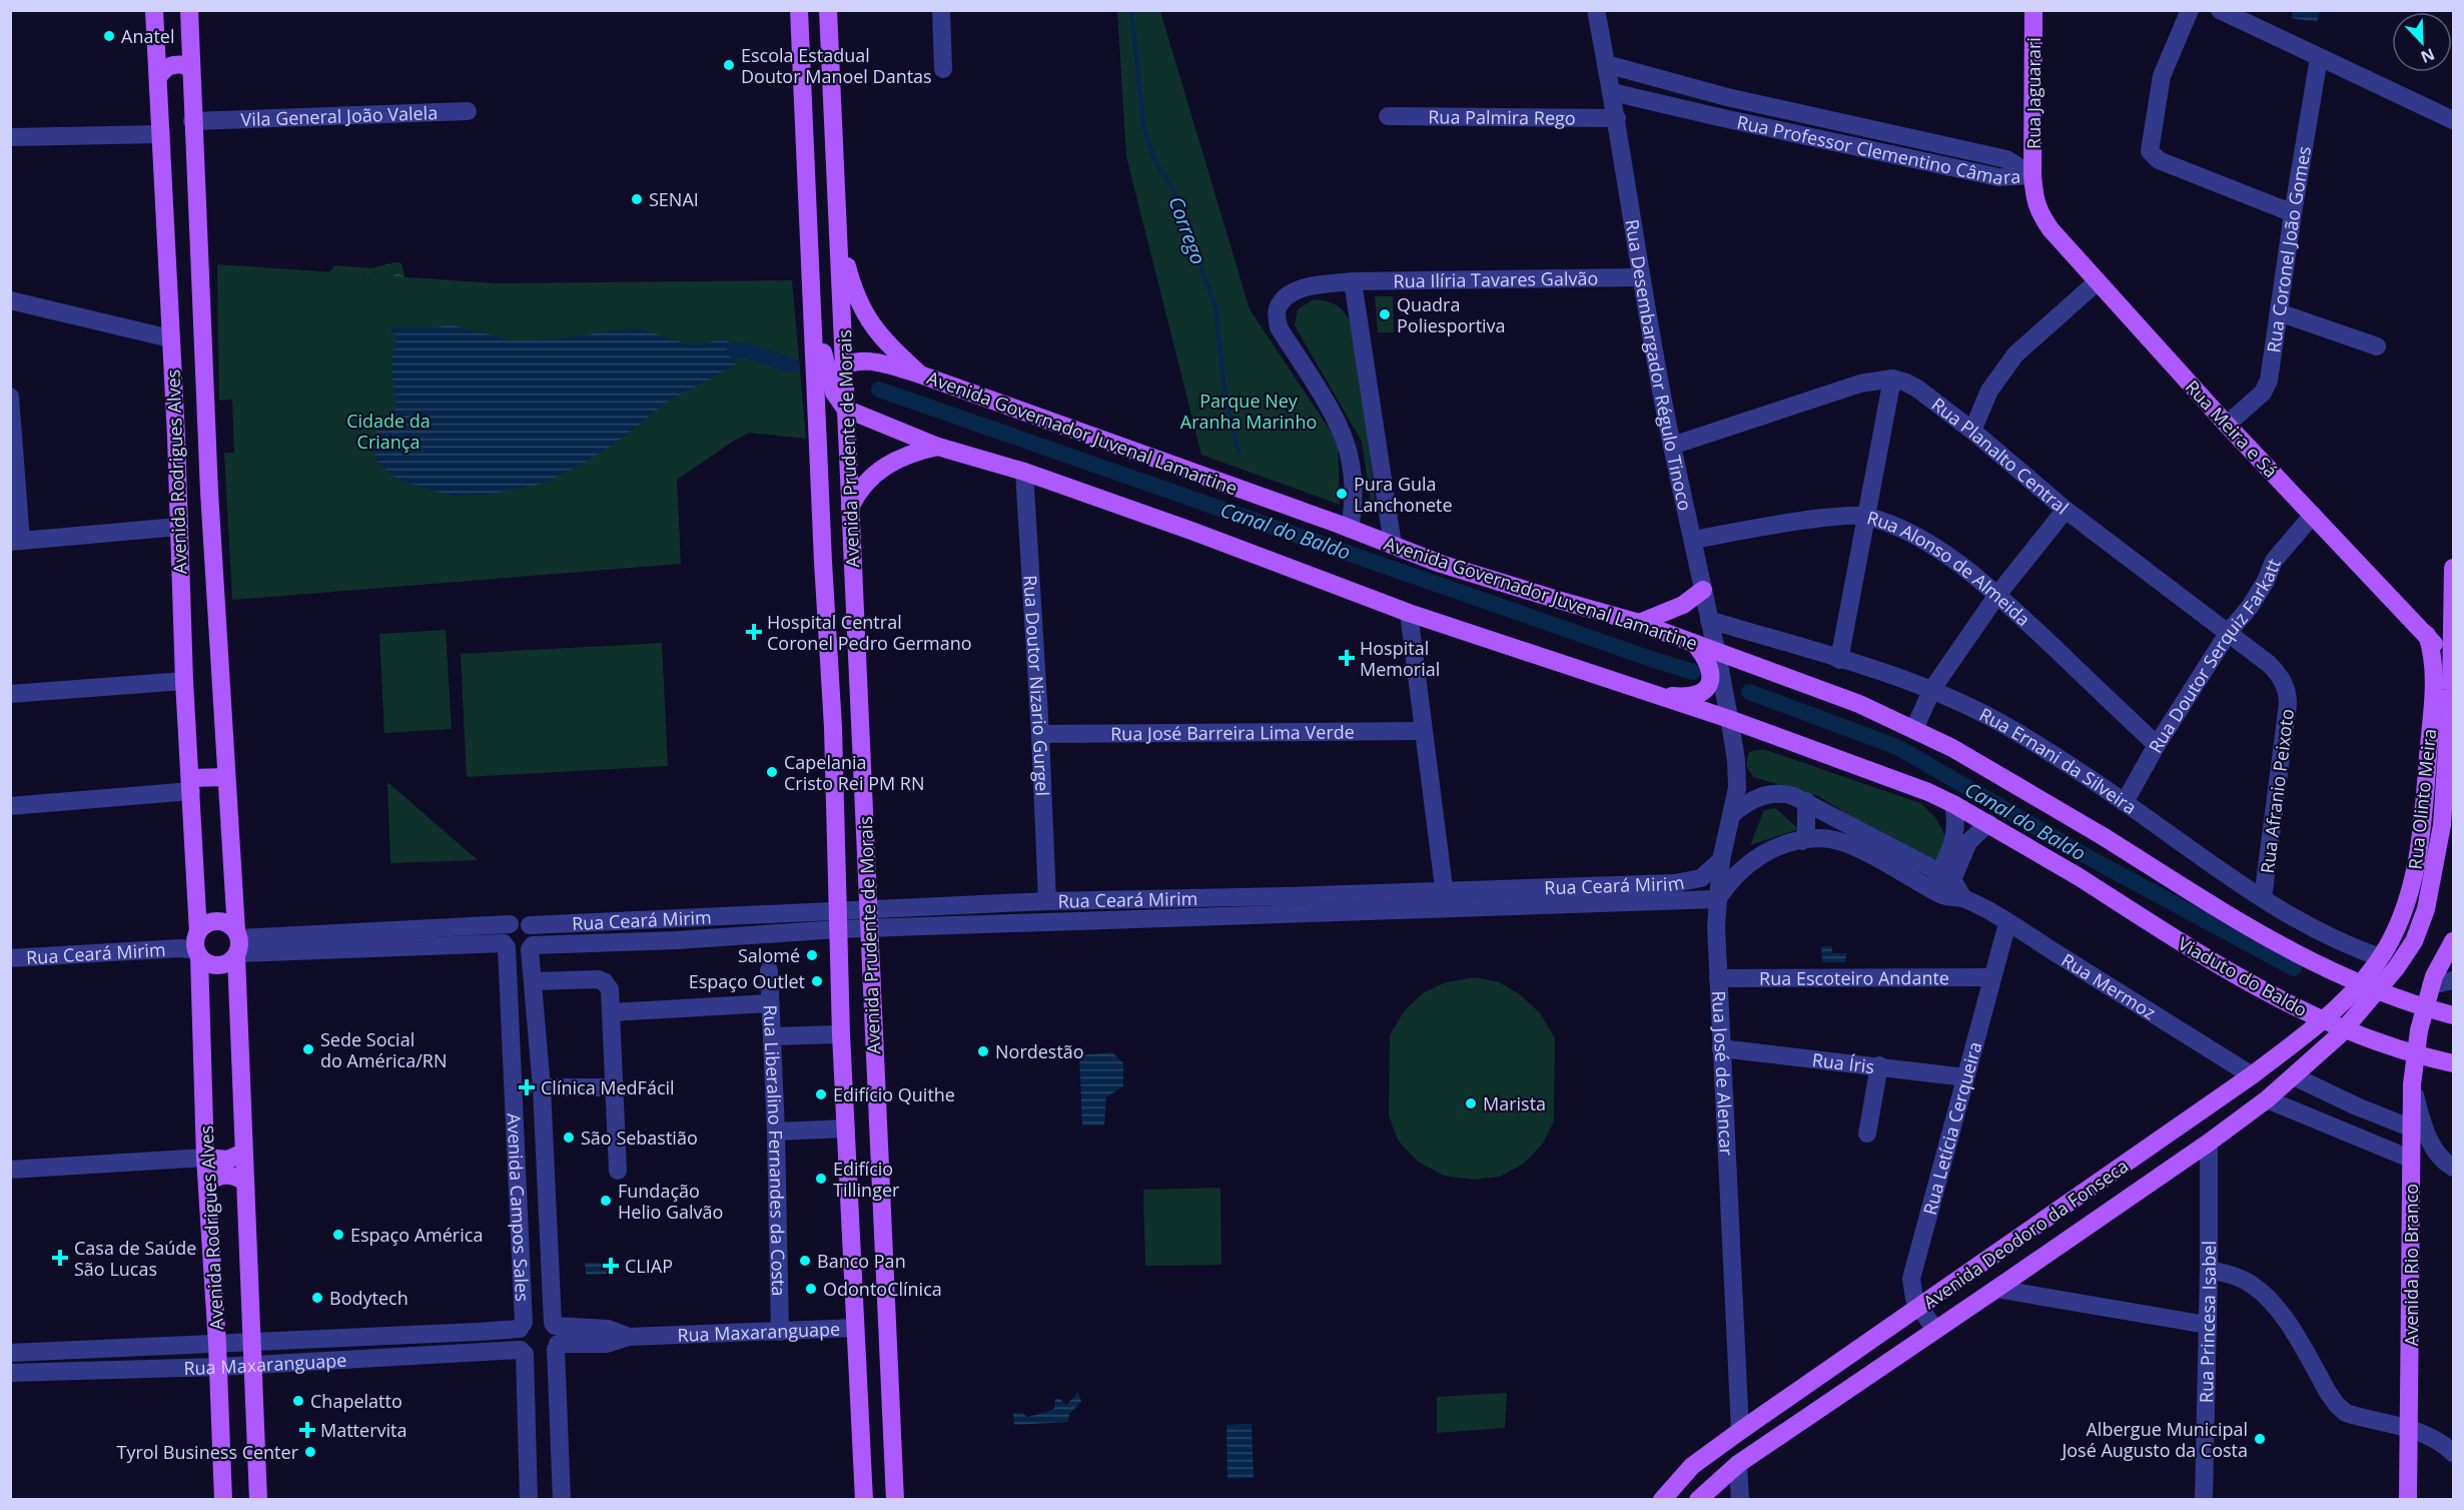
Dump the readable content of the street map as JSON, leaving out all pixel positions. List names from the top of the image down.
{
  "streets": {
    "main road": [
      "Rua Jaguarari",
      "Rua Meira e Sá",
      "Avenida Governador Juvenal Lamartine",
      "Avenida Prudente de Morais",
      "Avenida Rodrigues Alves",
      "Rua Olinto Meira",
      "Viaduto do Baldo",
      "Avenida Deodoro da Fonseca",
      "Avenida Rio Branco"
    ],
    "street": [
      "Vila General João Valela",
      "Rua Palmira Rego",
      "Rua Professor Clementino Câmara",
      "Rua Coronel João Gomes",
      "Rua Ilíria Tavares Galvão",
      "Rua Desembargador Régulo Tinoco",
      "Rua Planalto Central",
      "Rua Alonso de Almeida",
      "Rua Doutor Serquiz Farkatt",
      "Rua Doutor Nizario Gurgel",
      "Rua José Barreira Lima Verde",
      "Rua Ernani da Silveira",
      "Rua Afranio Peixoto",
      "Rua Ceará Mirim",
      "Rua Escoteiro Andante",
      "Rua Mermoz",
      "Rua Íris",
      "Rua José de Alencar",
      "Rua Letícia Cerqueira",
      "Rua Liberalino Fernandes da Costa",
      "Avenida Campos Sales",
      "Rua Princesa Isabel",
      "Rua Maxaranguape"
    ]
  },
  "crossings": [
    ["Rua Jaguarari", "Rua Professor Clementino Câmara"],
    ["Rua Jaguarari", "Rua Meira e Sá"],
    ["Vila General João Valela", "Avenida Rodrigues Alves"],
    ["Rua Palmira Rego", "Rua Desembargador Régulo Tinoco"],
    ["Rua Professor Clementino Câmara", "Rua Desembargador Régulo Tinoco"],
    ["Rua Professor Clementino Câmara", "Rua Meira e Sá"],
    ["Rua Coronel João Gomes", "Rua Meira e Sá"],
    ["Rua Ilíria Tavares Galvão", "Rua Desembargador Régulo Tinoco"],
    ["Rua Ilíria Tavares Galvão", "Avenida Governador Juvenal Lamartine"],
    ["Rua Desembargador Régulo Tinoco", "Avenida Governador Juvenal Lamartine"],
    ["Rua Desembargador Régulo Tinoco", "Rua Alonso de Almeida"],
    ["Rua Desembargador Régulo Tinoco", "Rua Ernani da Silveira"],
    ["Rua Desembargador Régulo Tinoco", "Rua José de Alencar"],
    ["Rua Meira e Sá", "Rua Doutor Serquiz Farkatt"],
    ["Rua Meira e Sá", "Rua Olinto Meira"],
    ["Avenida Governador Juvenal Lamartine", "Avenida Prudente de Morais"],
    ["Avenida Prudente de Morais", "Rua Ceará Mirim"],
    ["Avenida Prudente de Morais", "Rua Maxaranguape"],
    ["Rua Planalto Central", "Rua Doutor Serquiz Farkatt"],
    ["Rua Planalto Central", "Rua Afranio Peixoto"],
    ["Avenida Rodrigues Alves", "Rua Ceará Mirim"],
    ["Avenida Rodrigues Alves", "Rua Maxaranguape"],
    ["Rua Alonso de Almeida", "Rua Doutor Serquiz Farkatt"],
    ["Rua Doutor Serquiz Farkatt", "Rua Ernani da Silveira"],
    ["Rua Doutor Nizario Gurgel", "Rua José Barreira Lima Verde"],
    ["Rua Doutor Nizario Gurgel", "Rua Ceará Mirim"],
    ["Rua Ernani da Silveira", "Rua Afranio Peixoto"],
    ["Rua Ernani da Silveira", "Rua Olinto Meira"],
    ["Rua Ernani da Silveira", "Avenida Deodoro da Fonseca"],
    ["Rua Olinto Meira", "Avenida Deodoro da Fonseca"],
    ["Rua Ceará Mirim", "Rua José de Alencar"],
    ["Rua Ceará Mirim", "Avenida Campos Sales"],
    ["Rua Escoteiro Andante", "Rua José de Alencar"],
    ["Rua Escoteiro Andante", "Rua Letícia Cerqueira"],
    ["Rua Mermoz", "Rua Letícia Cerqueira"],
    ["Rua Mermoz", "Avenida Deodoro da Fonseca"],
    ["Rua Íris", "Rua José de Alencar"],
    ["Rua Íris", "Rua Letícia Cerqueira"],
    ["Rua José de Alencar", "Avenida Deodoro da Fonseca"],
    ["Rua Letícia Cerqueira", "Avenida Deodoro da Fonseca"],
    ["Rua Liberalino Fernandes da Costa", "Rua Maxaranguape"],
    ["Avenida Campos Sales", "Rua Maxaranguape"],
    ["Avenida Deodoro da Fonseca", "Rua Princesa Isabel"]
  ],
  "water": ["Corrego", "Canal do Baldo"],
  "parks": ["Parque Ney Aranha Marinho", "Cidade da Criança"],
  "places": {
    "other": [
      "Anatel",
      "Escola Estadual Doutor Manoel Dantas",
      "SENAI",
      "Quadra Poliesportiva",
      "Pura Gula Lanchonete",
      "Capelania Cristo Rei PM RN",
      "Salomé",
      "Espaço Outlet",
      "Sede Social do América/RN",
      "Nordestão",
      "Edifício Quithe",
      "Marista",
      "São Sebastião",
      "Edifício Tillinger",
      "Fundação Helio Galvão",
      "Espaço América",
      "Banco Pan",
      "OdontoClínica",
      "Bodytech",
      "Chapelatto",
      "Albergue Municipal José Augusto da Costa",
      "Tyrol Business Center"
    ],
    "health": [
      "Hospital Central Coronel Pedro Germano",
      "Hospital Memorial",
      "Clínica MedFácil",
      "Casa de Saúde São Lucas",
      "CLIAP",
      "Mattervita"
    ]
  },
  "north": "bottom right"
}
